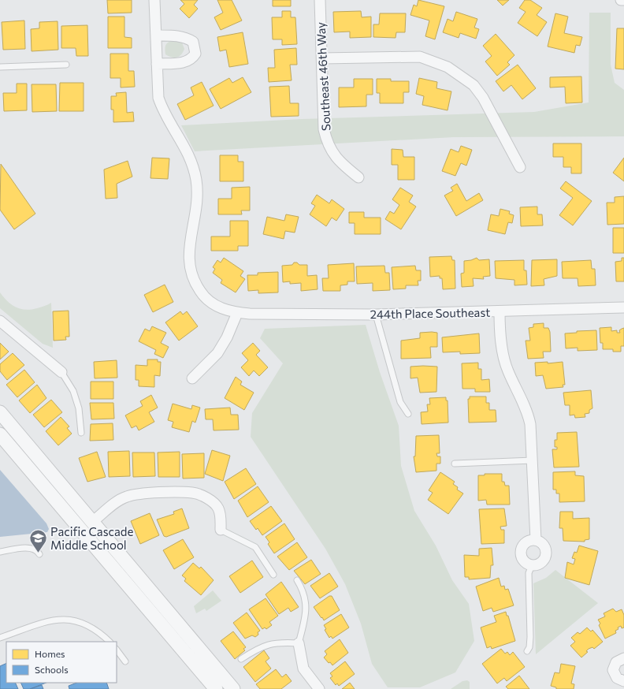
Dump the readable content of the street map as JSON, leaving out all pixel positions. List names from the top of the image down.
{
  "streets": {
    "street": ["Southeast 46th Way", "244th Place Southeast"]
  },
  "places": {
    "school or university": ["Pacific Cascade Middle School"]
  },
  "legend": ["Homes", "Schools"]
}
